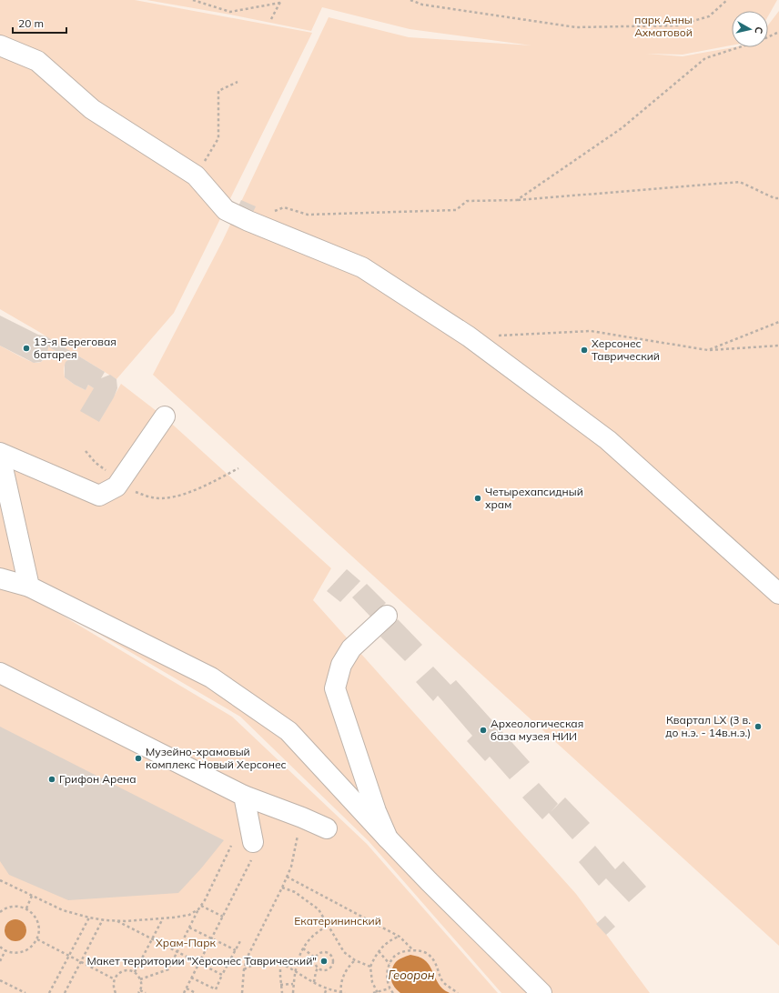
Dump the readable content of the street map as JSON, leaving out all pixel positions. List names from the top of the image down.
{
  "water": ["Геоорон"],
  "parks": ["парк Анны Ахматовой", "Екатерининский", "Храм-Парк"],
  "places": [
    "13-я Береговая батарея",
    "Херсонес Таврический",
    "Четырехапсидный храм",
    "Квартал LX (3 в. до н.э. - 14в.н.э.)",
    "Археологическая база музея НИИ",
    "Музейно-храмовый комплекс Новый Херсонес",
    "Грифон Арена",
    "Макет территории \"Херсонес Таврический\""
  ],
  "scale_bar": "20 m",
  "north": "right"
}
